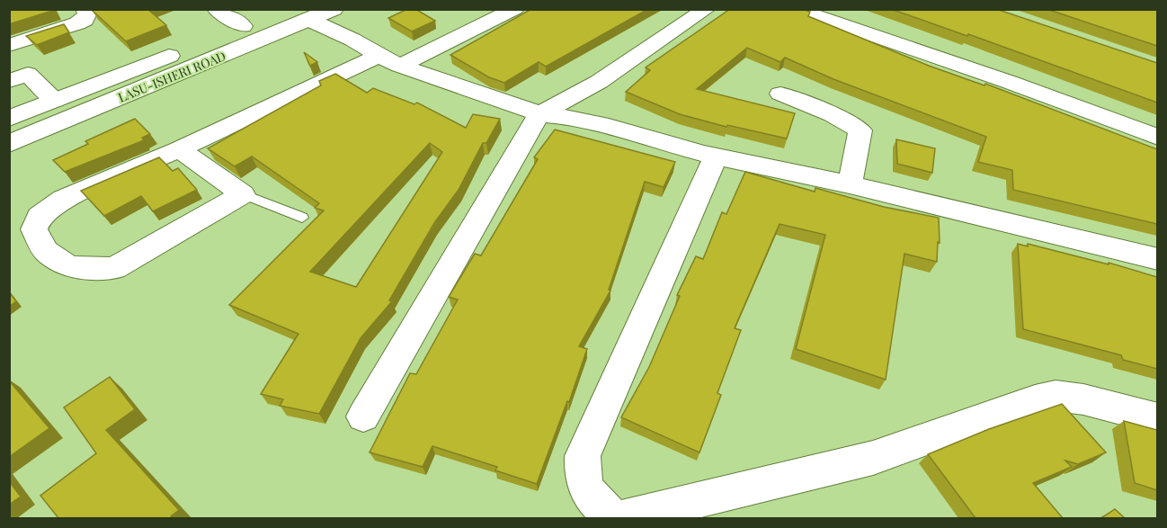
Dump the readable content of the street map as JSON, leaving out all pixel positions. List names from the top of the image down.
{
  "streets": {
    "main road": ["LASU-ISHERI ROAD"]
  }
}
